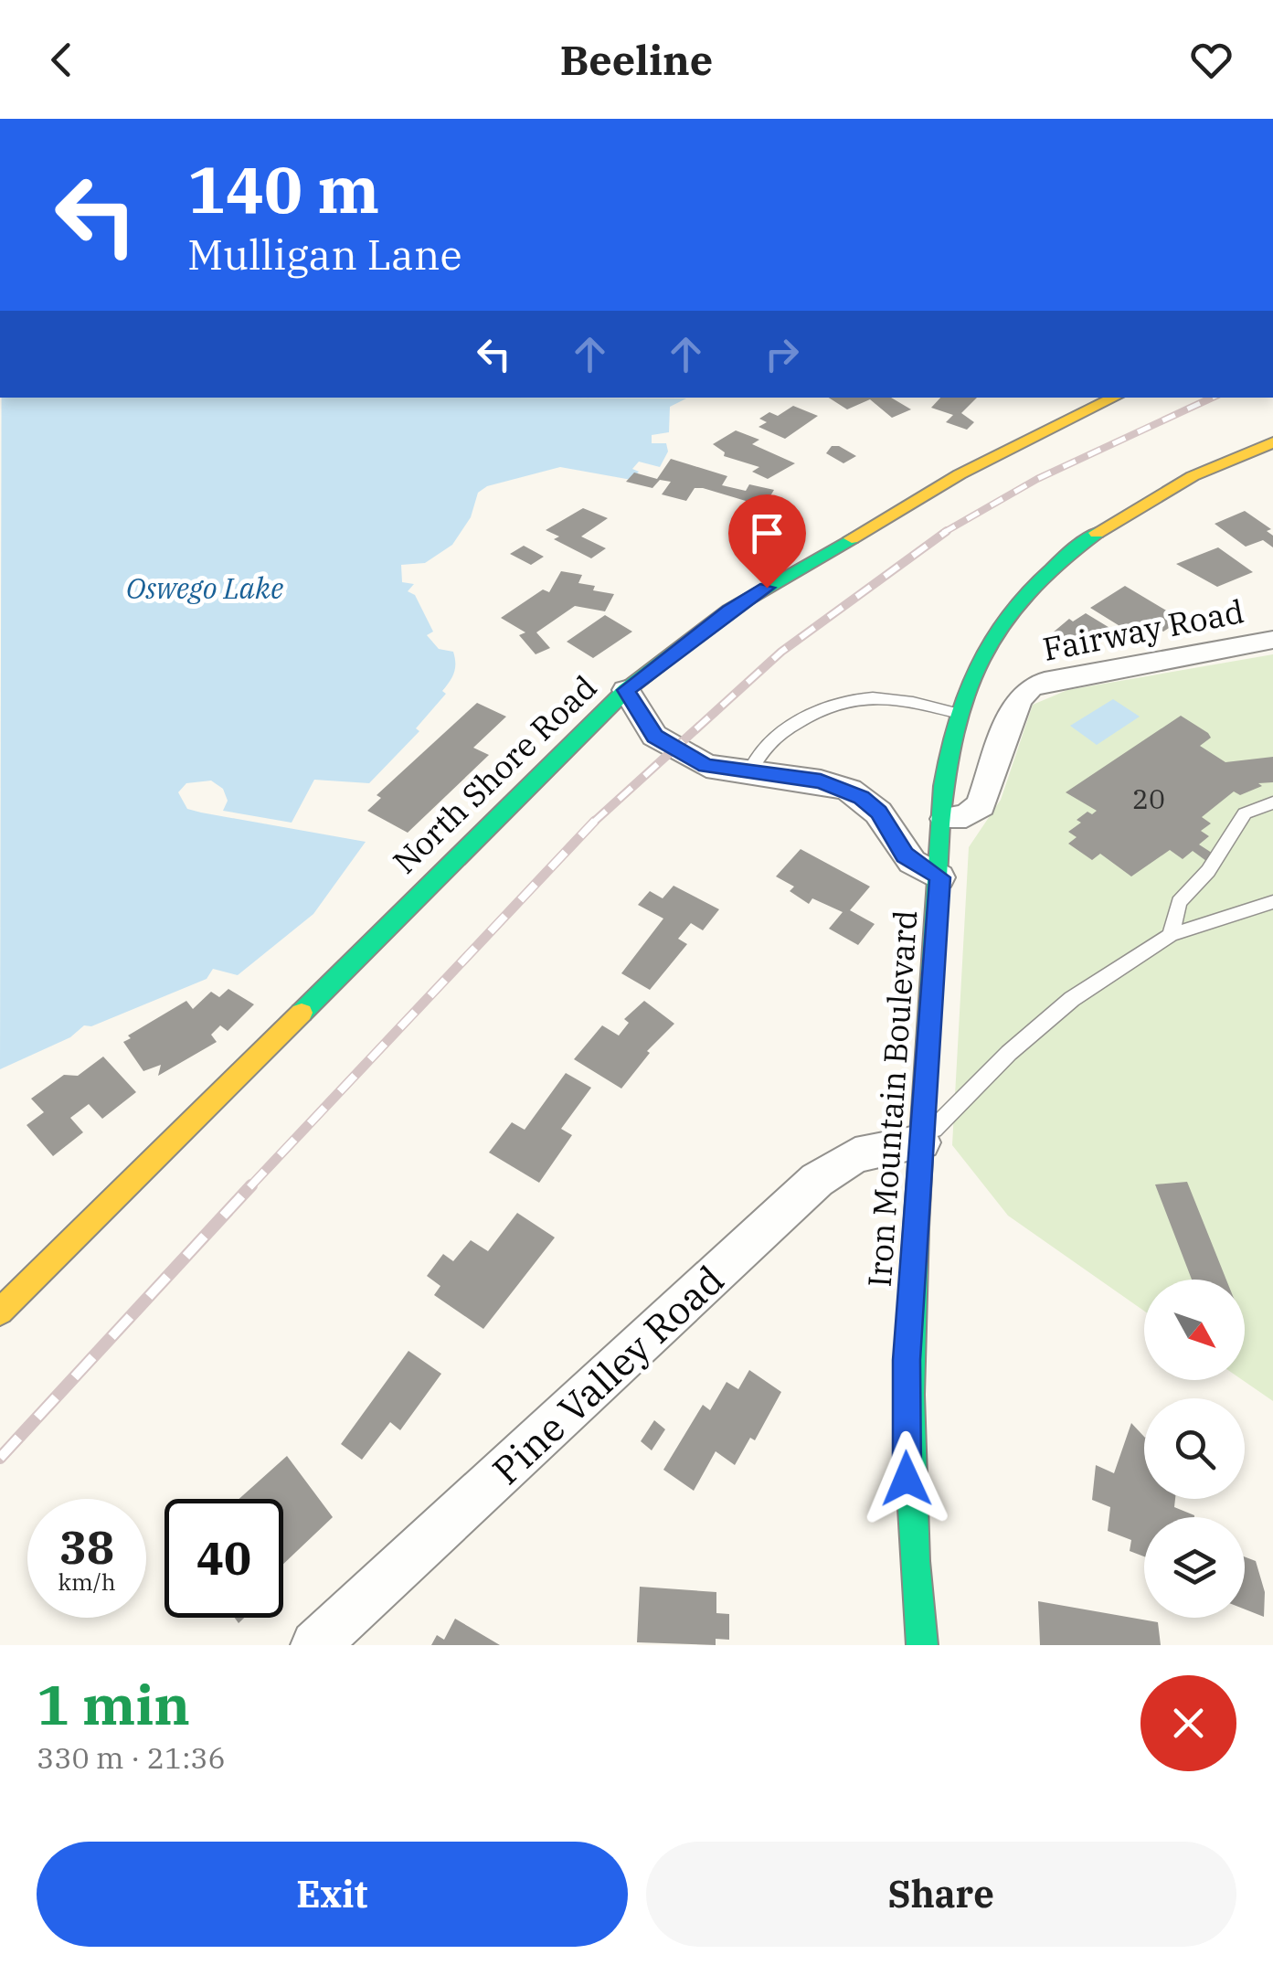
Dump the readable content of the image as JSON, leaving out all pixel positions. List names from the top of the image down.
{
  "streets": {
    "street": [
      "Fairway Road",
      "North Shore Road",
      "Iron Mountain Boulevard",
      "Pine Valley Road"
    ]
  },
  "crossings": [
    ["Fairway Road", "Iron Mountain Boulevard"],
    ["Iron Mountain Boulevard", "Pine Valley Road"]
  ],
  "water": ["Oswego Lake"],
  "house_numbers": ["20"],
  "north": "bottom right",
  "page": {
    "header": "Beeline",
    "turn": ["140 m", "Mulligan Lane"],
    "speed": "38 km/h",
    "limit": "40",
    "heading": ["1 min", "330 m · 21:36"],
    "buttons": ["Exit", "Share"]
  }
}
